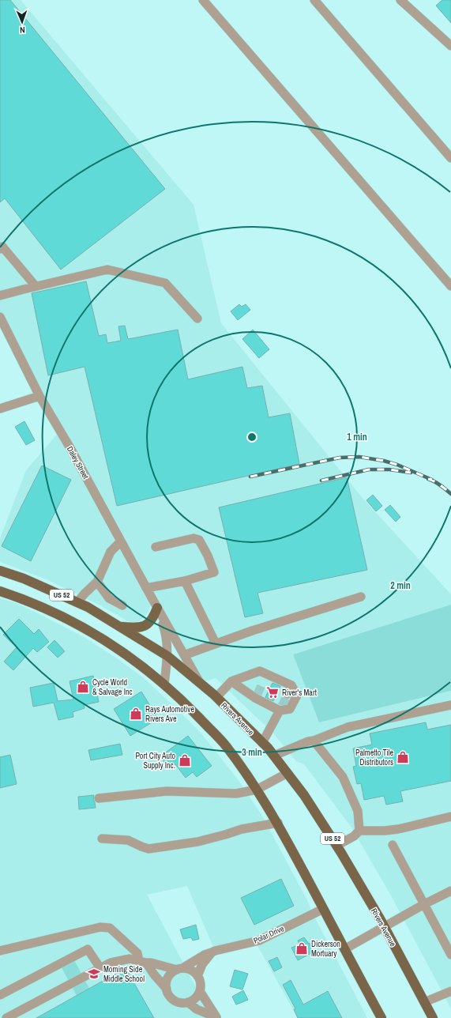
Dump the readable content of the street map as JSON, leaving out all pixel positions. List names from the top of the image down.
{
  "streets": {
    "main road": ["US 52", "Rivers Avenue"],
    "street": ["Daley Street", "Polar Drive"]
  },
  "crossings": [
    ["Daley Street", "US 52"],
    ["Daley Street", "Rivers Avenue"],
    ["US 52", "Polar Drive"]
  ],
  "places": {
    "shop": [
      "Cycle World & Salvage Inc",
      "Rays Automotive Rivers Ave",
      "Palmetto Tile Distributors",
      "Port City Auto Supply Inc.",
      "Dickerson Mortuary"
    ],
    "supermarket": ["River's Mart"],
    "school or university": ["Morning Side Middle School"]
  },
  "north": "bottom",
  "rings": ["1 min", "2 min", "3 min"]
}
